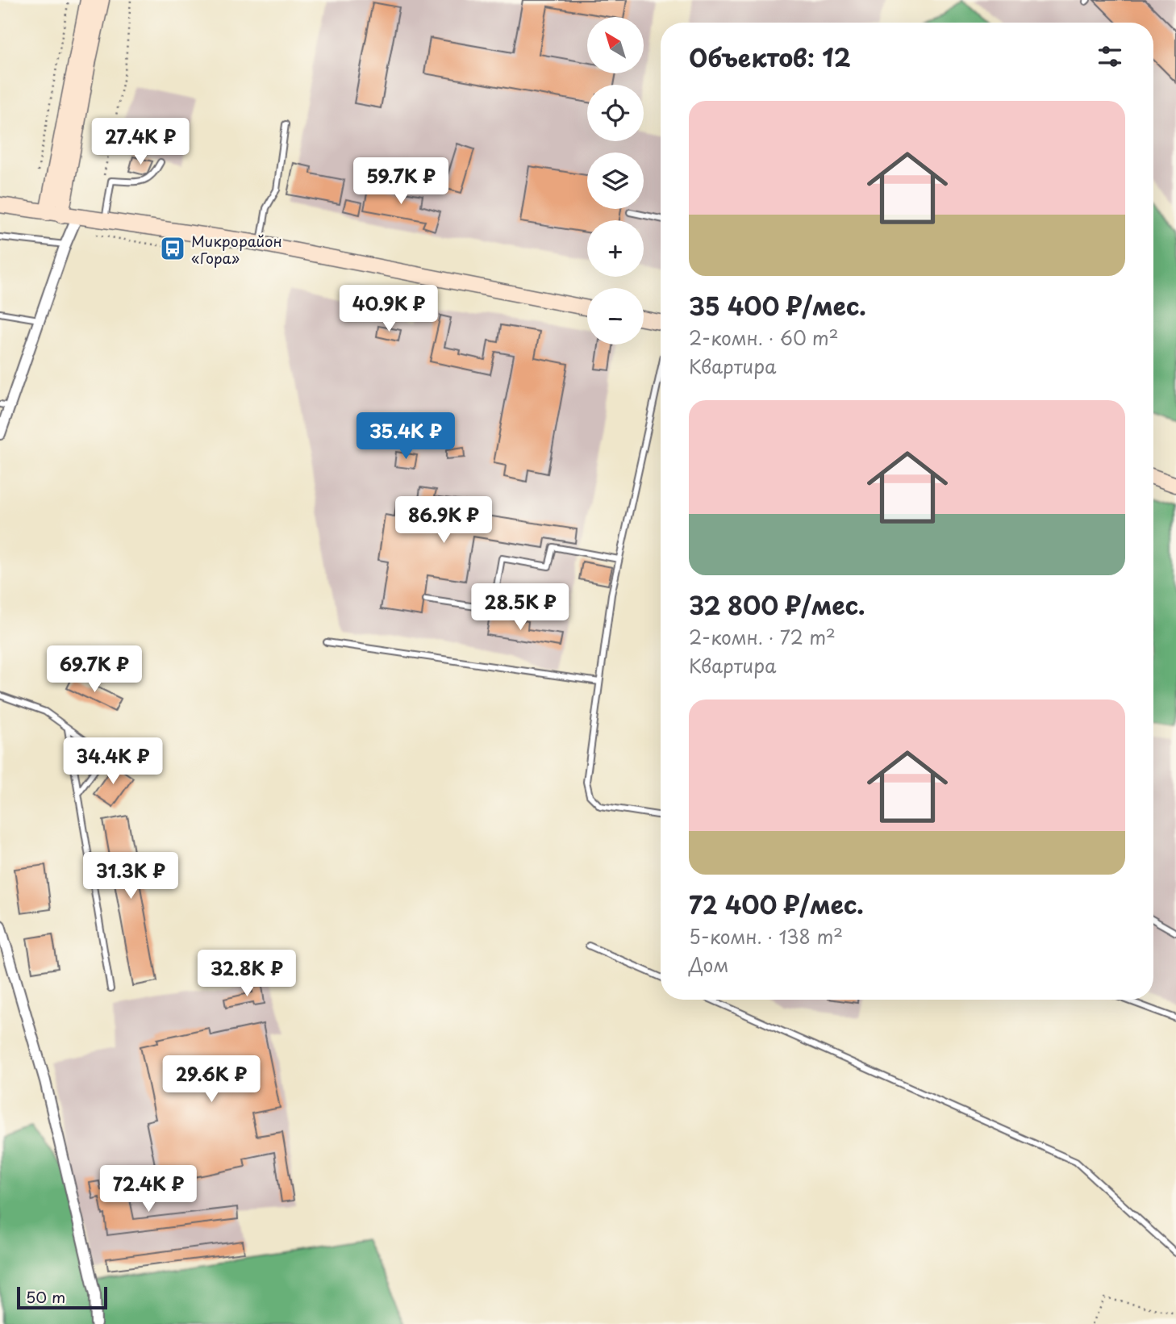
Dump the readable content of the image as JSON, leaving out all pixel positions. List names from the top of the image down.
{
  "places": {
    "bus stop": ["Микрорайон «Гора»"]
  },
  "scale_bar": "50 m",
  "north": "top left",
  "page": {
    "map_buttons": ["+", "−"],
    "heading": "Объектов: 12",
    "list": [
      {
        "name": "35 400 ₽/мес.",
        "note": "2-комн. · 60 m² · Квартира"
      },
      {
        "name": "32 800 ₽/мес.",
        "note": "2-комн. · 72 m² · Квартира"
      },
      {
        "name": "72 400 ₽/мес.",
        "note": "5-комн. · 138 m² · Дом"
      }
    ],
    "price": [
      "27.4K ₽",
      "59.7K ₽",
      "40.9K ₽",
      "35.4K ₽",
      "86.9K ₽",
      "28.5K ₽",
      "69.7K ₽",
      "34.4K ₽",
      "31.3K ₽",
      "32.8K ₽",
      "29.6K ₽",
      "72.4K ₽"
    ],
    "scale": "50 m"
  }
}
